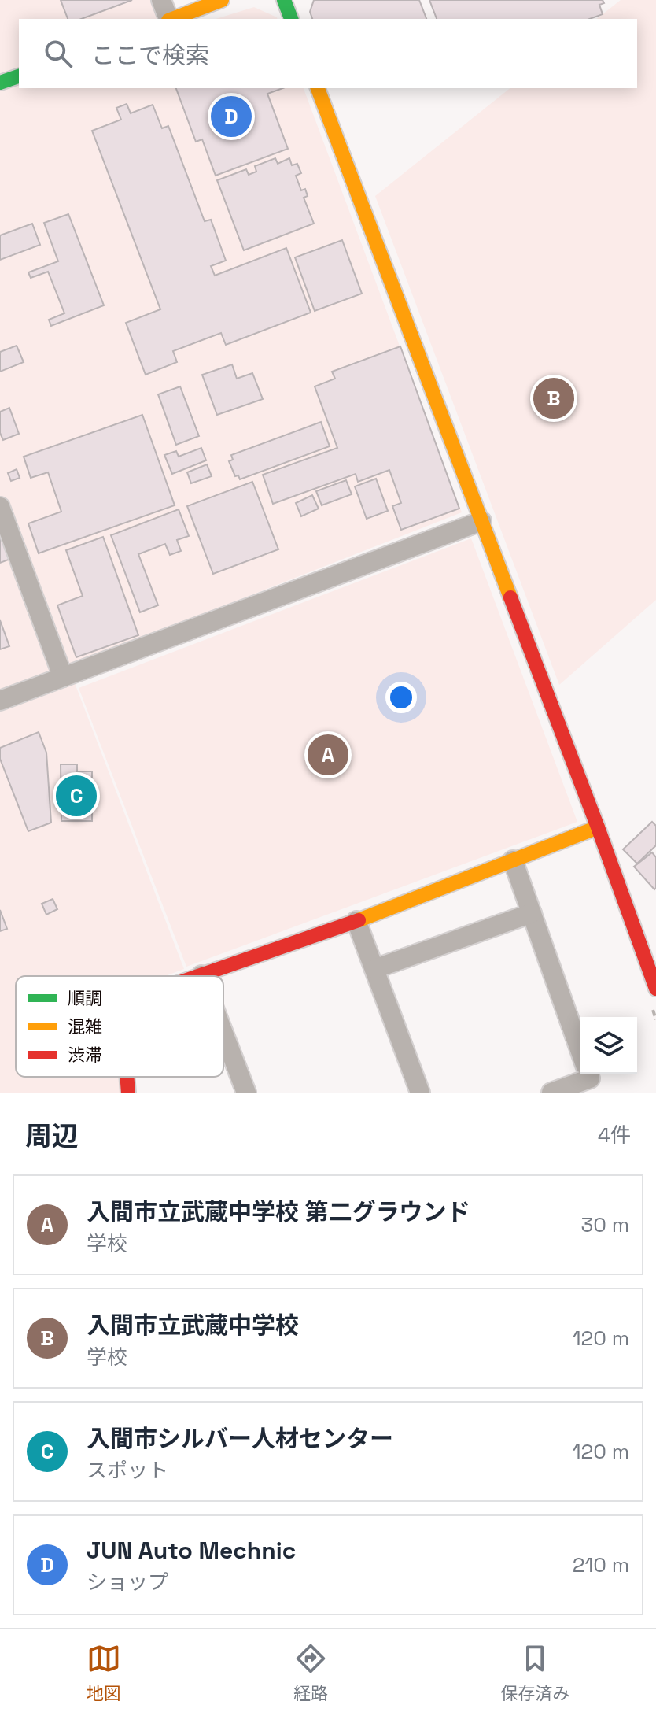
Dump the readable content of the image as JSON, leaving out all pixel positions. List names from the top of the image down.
{
  "legend": ["順調", "混雑", "渋滞"],
  "page": {
    "search": "ここで検索",
    "pins": [
      "D",
      "B",
      "A",
      "C"
    ],
    "heading": ["周辺", "4件"],
    "list": [
      {
        "mark": "A",
        "name": "入間市立武蔵中学校 第二グラウンド",
        "note": "学校",
        "value": "30 m"
      },
      {
        "mark": "B",
        "name": "入間市立武蔵中学校",
        "note": "学校",
        "value": "120 m"
      },
      {
        "mark": "C",
        "name": "入間市シルバー人材センター",
        "note": "スポット",
        "value": "120 m"
      },
      {
        "mark": "D",
        "name": "JUN Auto Mechnic",
        "note": "ショップ",
        "value": "210 m"
      }
    ],
    "nav": ["地図", "経路", "保存済み"]
  }
}
